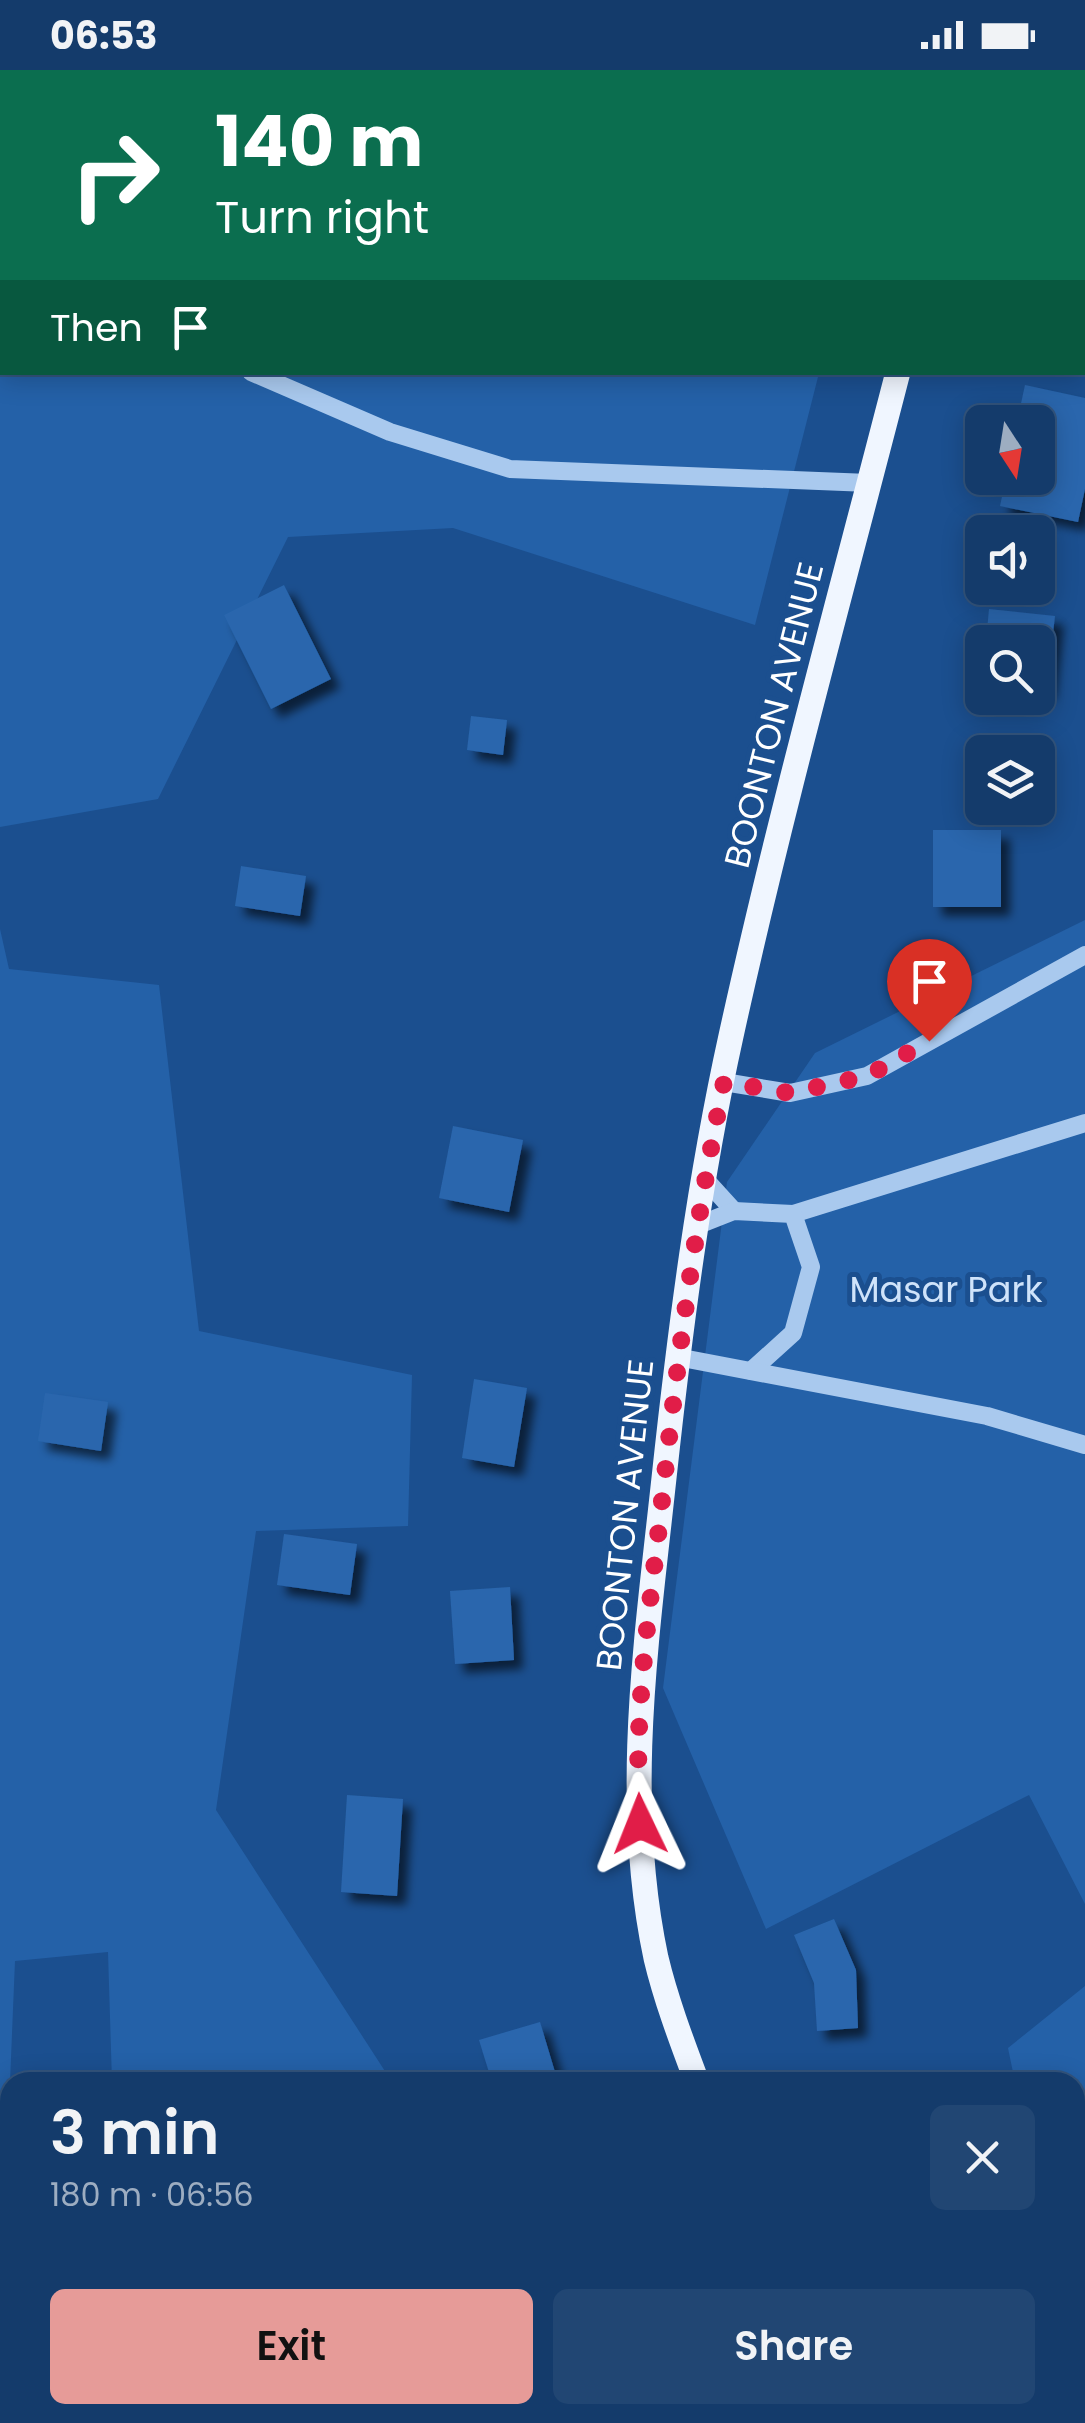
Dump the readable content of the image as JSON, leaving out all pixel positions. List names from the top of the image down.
{
  "streets": {
    "main road": ["BOONTON AVENUE"]
  },
  "parks": ["Masar Park"],
  "north": "bottom",
  "page": {
    "status": "06:53",
    "turn": ["140 m", "Turn right"],
    "then": "Then",
    "heading": ["3 min", "180 m · 06:56"],
    "buttons": ["Exit", "Share"]
  }
}
